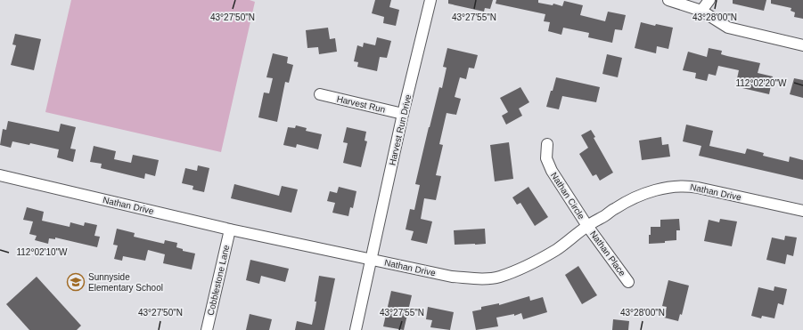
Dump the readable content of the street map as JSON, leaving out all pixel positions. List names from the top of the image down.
{
  "streets": {
    "street": [
      "Harvest Run",
      "Harvest Run Drive",
      "Nathan Drive",
      "Nathan Circle",
      "Nathan Place",
      "Cobblestone Lane"
    ]
  },
  "crossings": [
    ["Harvest Run", "Harvest Run Drive"],
    ["Harvest Run Drive", "Nathan Drive"],
    ["Nathan Drive", "Nathan Circle"],
    ["Nathan Drive", "Nathan Place"],
    ["Nathan Drive", "Cobblestone Lane"],
    ["Nathan Circle", "Nathan Place"]
  ],
  "places": {
    "school or university": ["Sunnyside Elementary School"]
  },
  "coordinates": [
    "43°27'50\"N",
    "43°27'55\"N",
    "43°28'00\"N",
    "112°02'20\"W",
    "112°02'10\"W"
  ]
}
